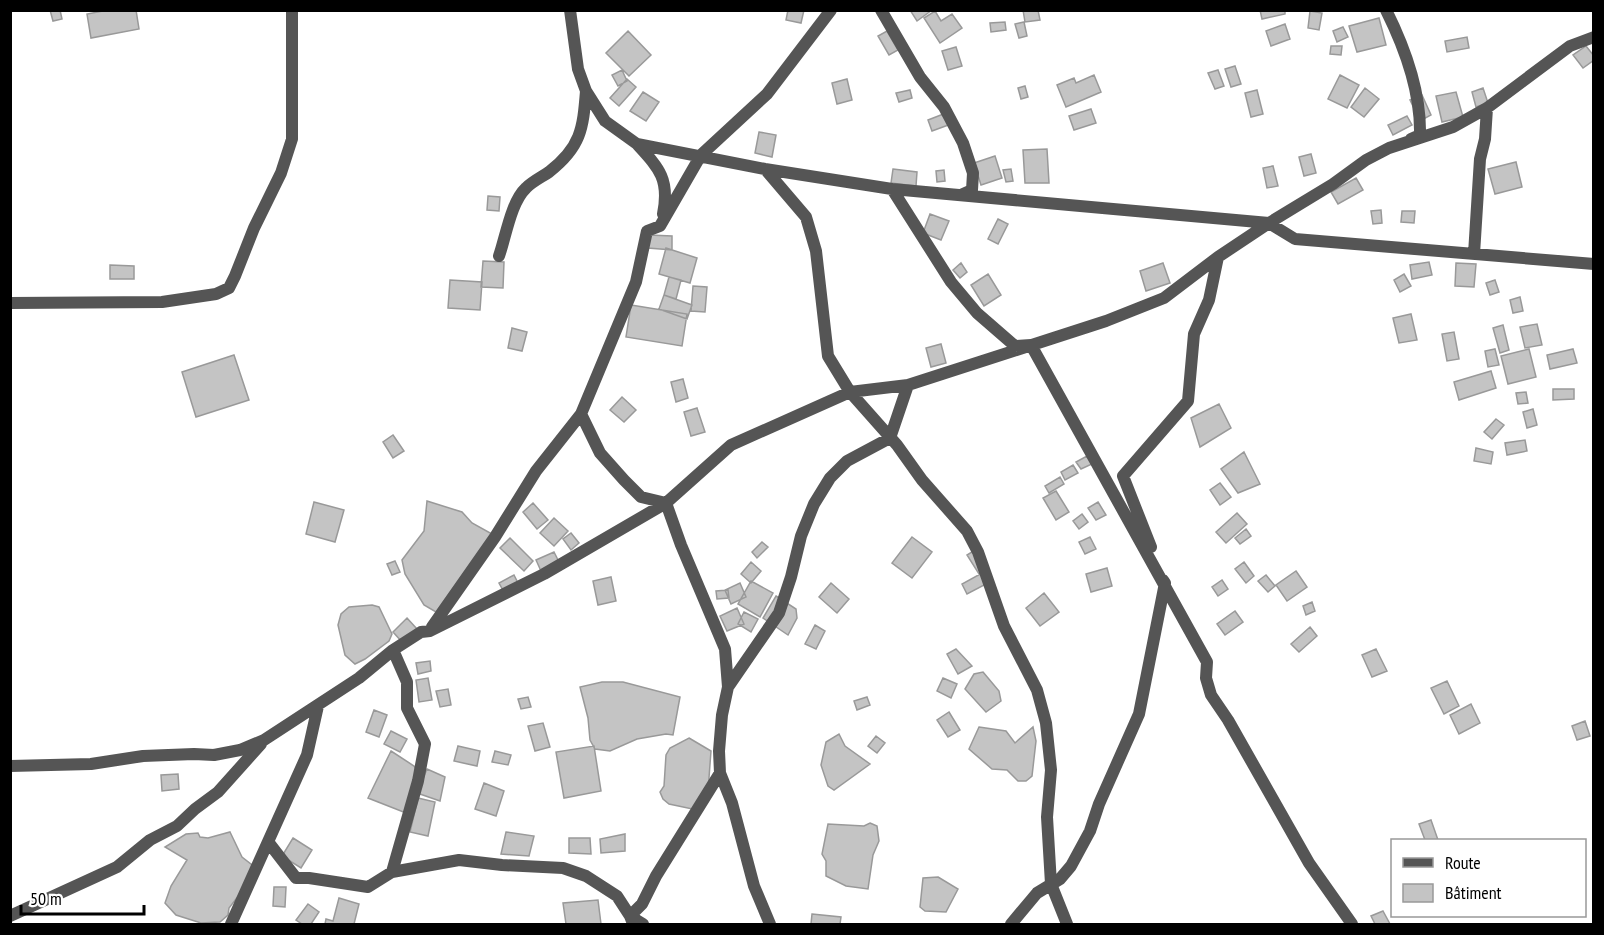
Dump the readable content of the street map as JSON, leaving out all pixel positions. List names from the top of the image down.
{
  "legend": ["Route", "Bâtiment"],
  "scale_bar": "50 m"
}
